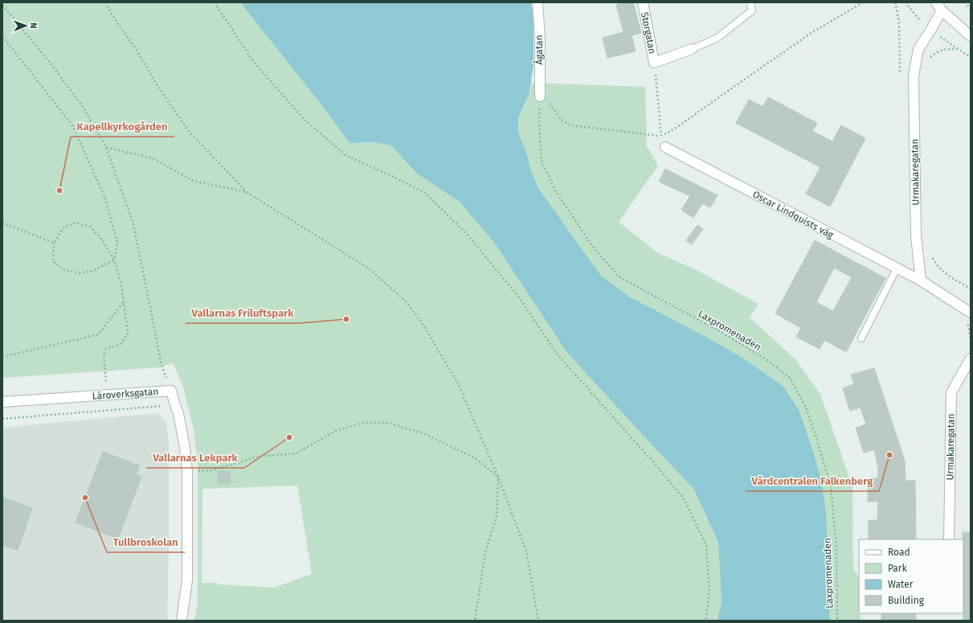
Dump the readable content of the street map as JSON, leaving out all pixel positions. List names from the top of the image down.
{
  "streets": {
    "street": [
      "Storgatan",
      "Ågatan",
      "Urmakaregatan",
      "Oscar Lindquists väg",
      "Läroverksgatan"
    ],
    "path": ["Laxpromenaden"]
  },
  "crossings": [
    ["Ågatan", "Laxpromenaden"],
    ["Urmakaregatan", "Oscar Lindquists väg"]
  ],
  "places": [
    "Kapellkyrkogården",
    "Vallarnas Friluftspark",
    "Vallarnas Lekpark",
    "Vårdcentralen Falkenberg",
    "Tullbroskolan"
  ],
  "legend": [
    "Road",
    "Park",
    "Water",
    "Building"
  ],
  "north": "right"
}
